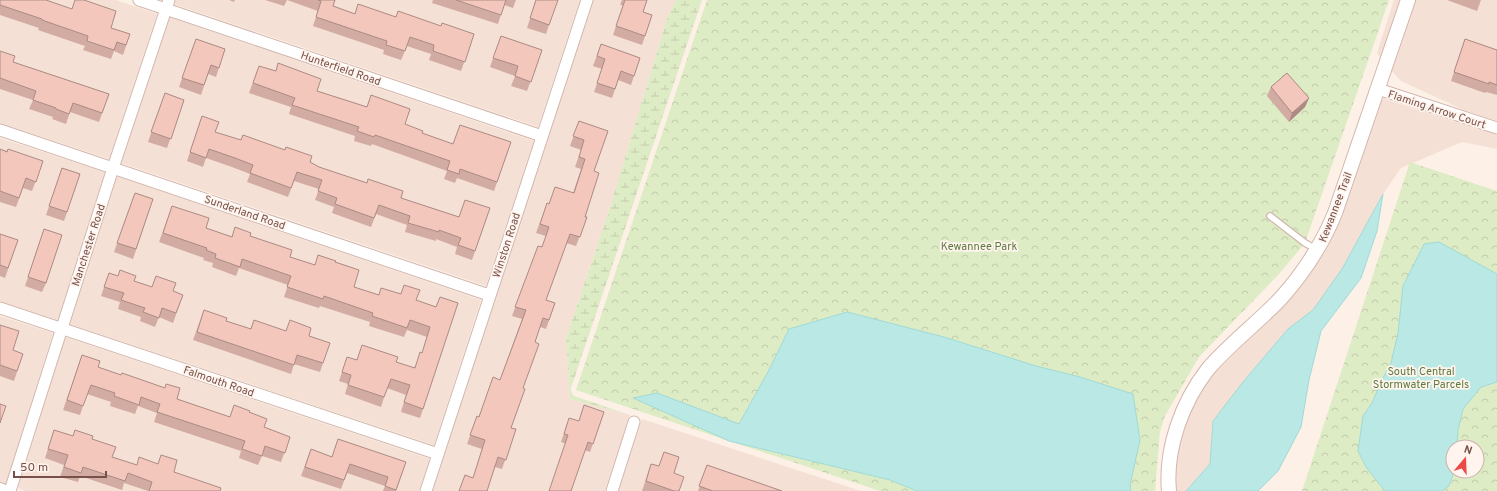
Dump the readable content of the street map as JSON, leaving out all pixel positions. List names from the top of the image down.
{
  "streets": {
    "street": [
      "Hunterfield Road",
      "Flaming Arrow Court",
      "Kewannee Trail",
      "Sunderland Road",
      "Manchester Road",
      "Winston Road",
      "Falmouth Road"
    ]
  },
  "crossings": [
    ["Hunterfield Road", "Manchester Road"],
    ["Hunterfield Road", "Winston Road"],
    ["Flaming Arrow Court", "Kewannee Trail"],
    ["Sunderland Road", "Manchester Road"],
    ["Sunderland Road", "Winston Road"],
    ["Manchester Road", "Falmouth Road"],
    ["Winston Road", "Falmouth Road"]
  ],
  "parks": ["Kewannee Park", "South Central Stormwater Parcels"],
  "scale_bar": "50 m",
  "north": "top"
}
